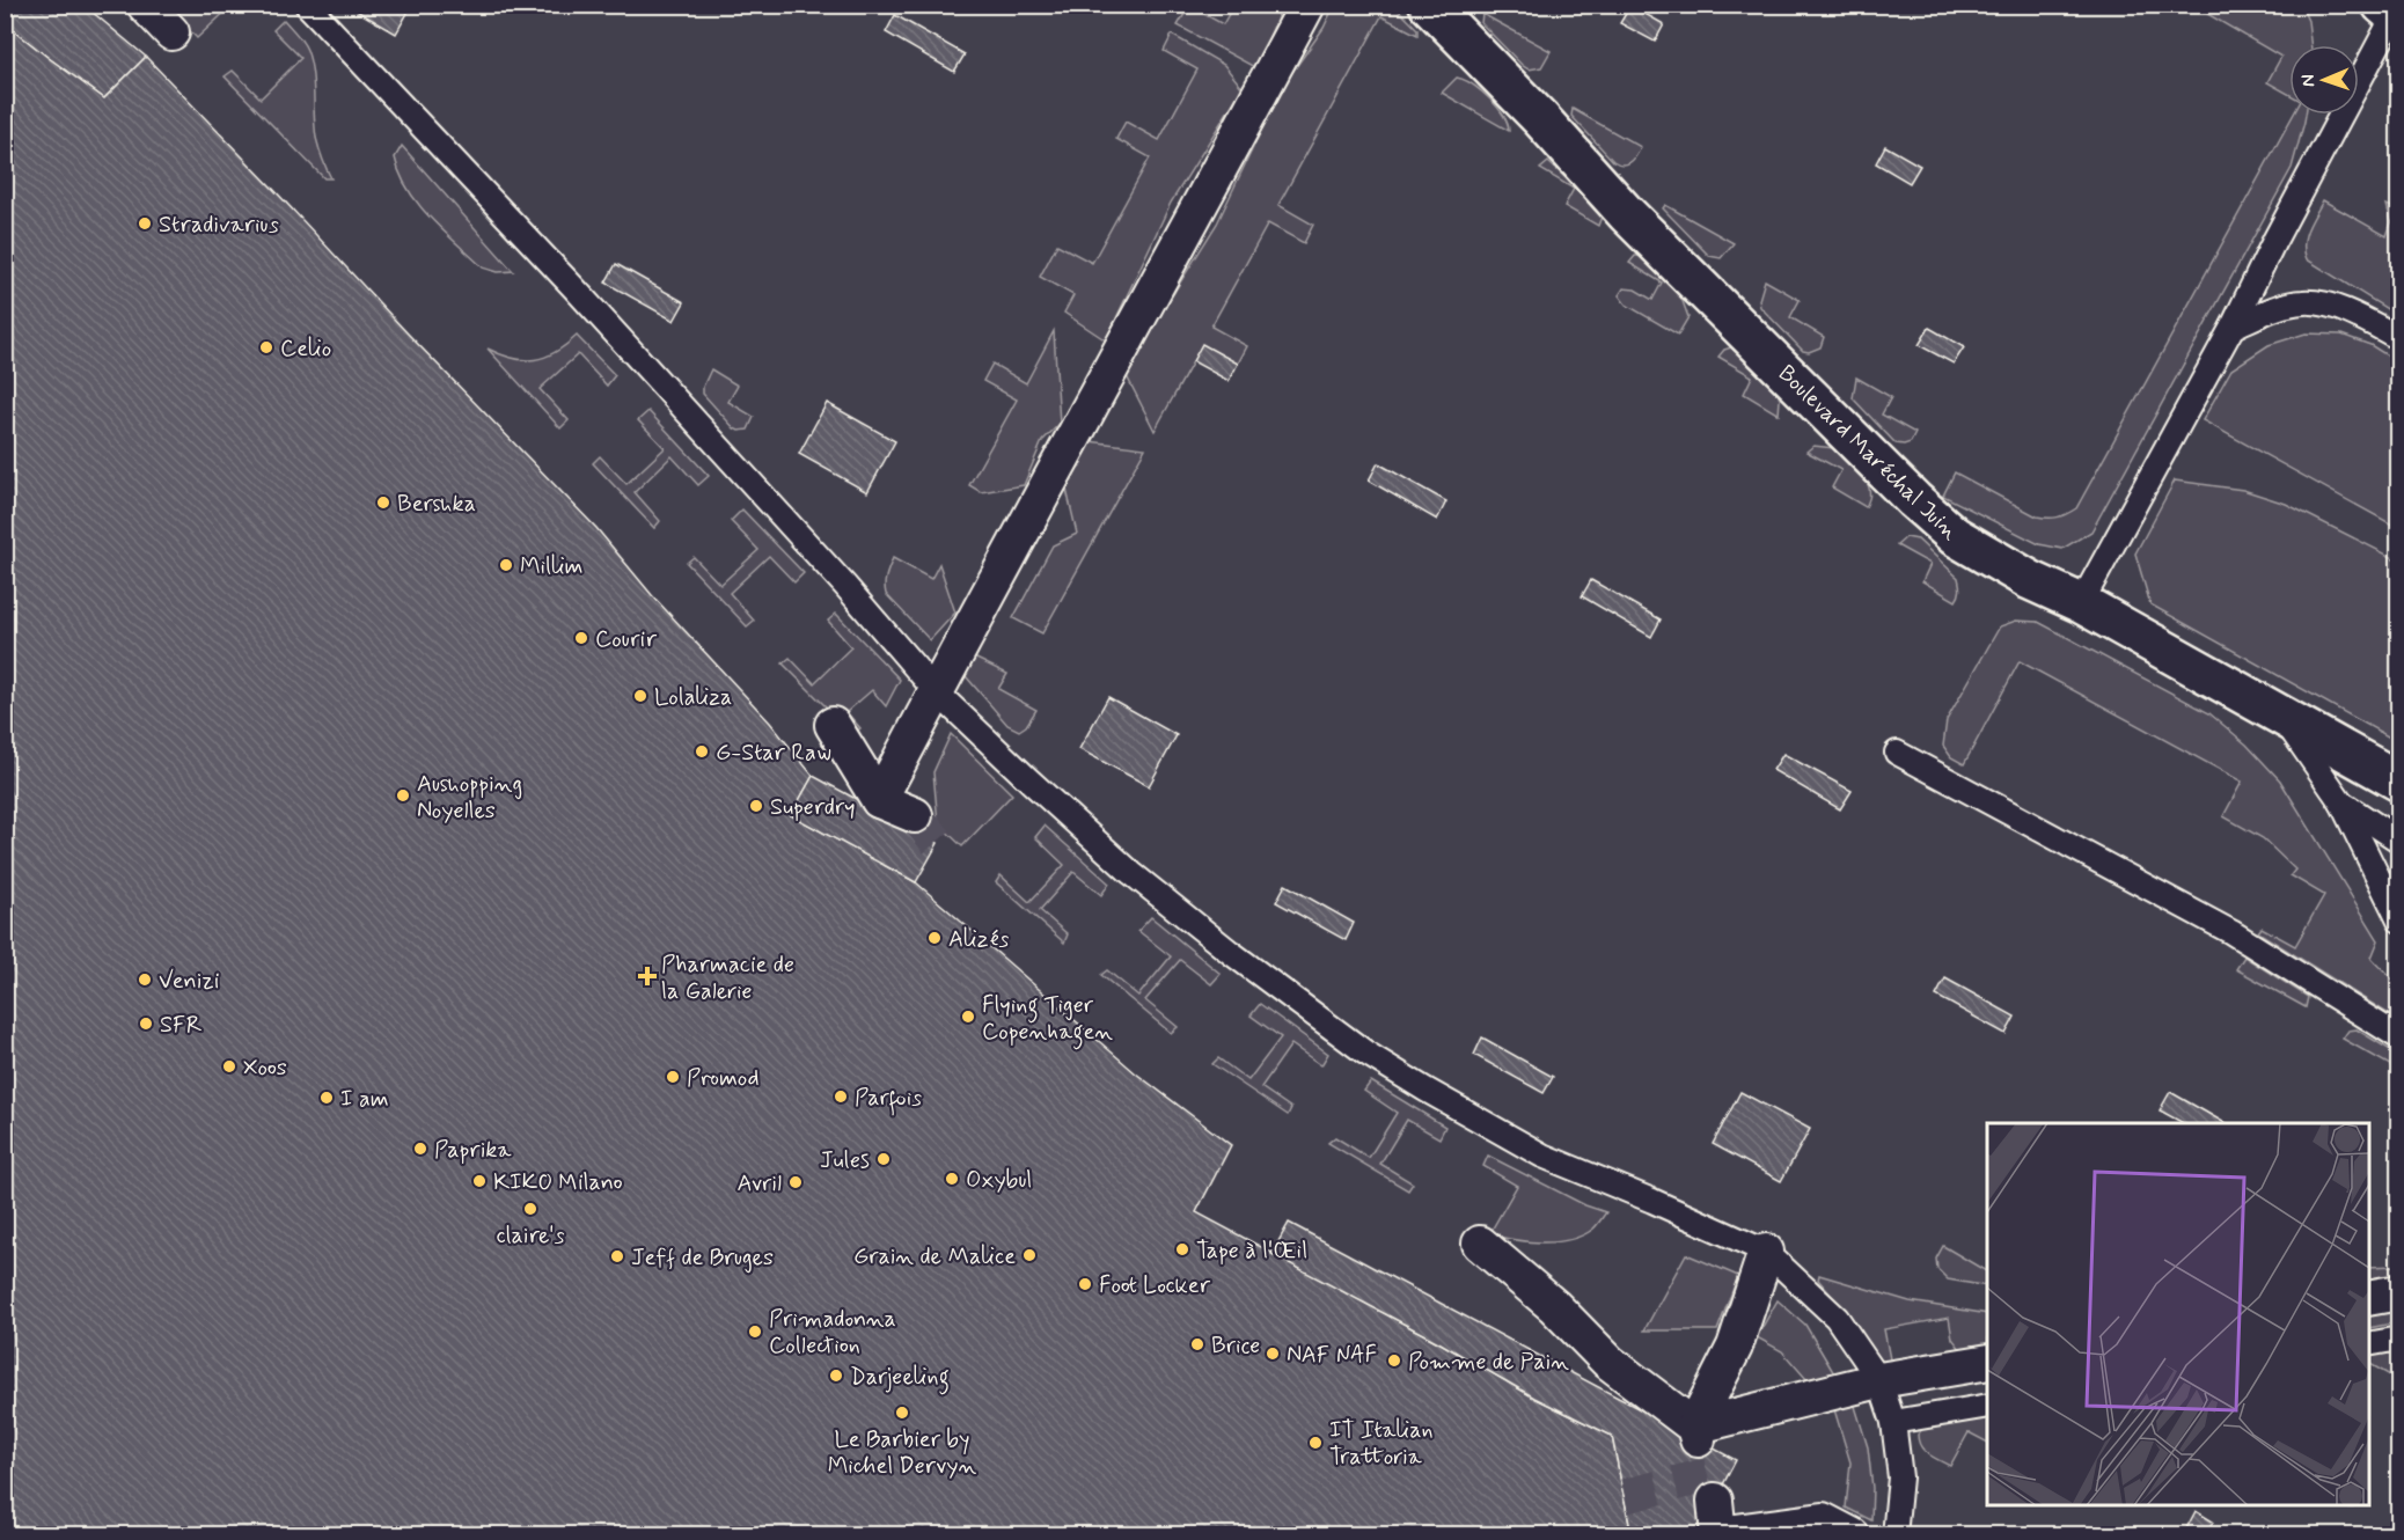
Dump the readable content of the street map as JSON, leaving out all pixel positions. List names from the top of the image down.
{
  "streets": {
    "street": ["Boulevard Maréchal Juin"]
  },
  "places": {
    "other": [
      "Stradivarius",
      "Celio",
      "Bershka",
      "Millim",
      "Courir",
      "Lolaliza",
      "G-Star Raw",
      "Aushopping Noyelles",
      "Superdry",
      "Alizés",
      "Venizi",
      "Flying Tiger Copenhagen",
      "SFR",
      "Xoos",
      "Promod",
      "Parfois",
      "I am",
      "Paprika",
      "Jules",
      "Oxybul",
      "KIKO Milano",
      "Avril",
      "claire's",
      "Tape à l'Œil",
      "Grain de Malice",
      "Jeff de Bruges",
      "Foot Locker",
      "Primadonna Collection",
      "Brice",
      "NAF NAF",
      "Pomme de Pain",
      "Darjeeling",
      "Le Barbier by Michel Dervyn",
      "IT Italian Trattoria"
    ],
    "health": ["Pharmacie de la Galerie"]
  },
  "north": "left"
}
